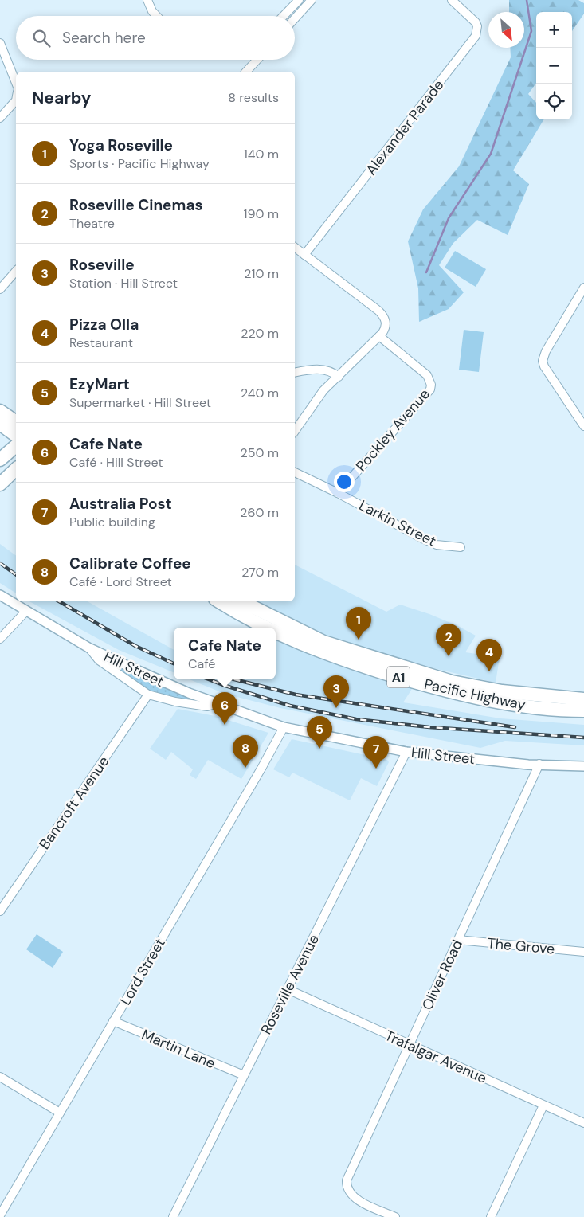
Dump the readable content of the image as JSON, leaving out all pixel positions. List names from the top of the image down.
{
  "streets": {
    "highway": ["A1", "Pacific Highway"],
    "street": [
      "Alexander Parade",
      "Pockley Avenue",
      "Larkin Street",
      "Hill Street",
      "Bancroft Avenue",
      "The Grove",
      "Lord Street",
      "Oliver Road",
      "Roseville Avenue",
      "Martin Lane",
      "Trafalgar Avenue"
    ]
  },
  "crossings": [
    ["Pockley Avenue", "Larkin Street"],
    ["Hill Street", "Lord Street"],
    ["Hill Street", "Oliver Road"],
    ["Hill Street", "Roseville Avenue"],
    ["The Grove", "Oliver Road"],
    ["Lord Street", "Martin Lane"],
    ["Oliver Road", "Trafalgar Avenue"],
    ["Roseville Avenue", "Martin Lane"],
    ["Roseville Avenue", "Trafalgar Avenue"]
  ],
  "north": "bottom right",
  "page": {
    "map_buttons": ["+", "−"],
    "search": "Search here",
    "heading": ["Nearby", "8 results"],
    "list": [
      {
        "mark": "1",
        "name": "Yoga Roseville",
        "note": "Sports · Pacific Highway",
        "value": "140 m"
      },
      {
        "mark": "2",
        "name": "Roseville Cinemas",
        "note": "Theatre",
        "value": "190 m"
      },
      {
        "mark": "3",
        "name": "Roseville",
        "note": "Station · Hill Street",
        "value": "210 m"
      },
      {
        "mark": "4",
        "name": "Pizza Olla",
        "note": "Restaurant",
        "value": "220 m"
      },
      {
        "mark": "5",
        "name": "EzyMart",
        "note": "Supermarket · Hill Street",
        "value": "240 m"
      },
      {
        "mark": "6",
        "name": "Cafe Nate",
        "note": "Café · Hill Street",
        "value": "250 m"
      },
      {
        "mark": "7",
        "name": "Australia Post",
        "note": "Public building",
        "value": "260 m"
      },
      {
        "mark": "8",
        "name": "Calibrate Coffee",
        "note": "Café · Lord Street",
        "value": "270 m"
      }
    ],
    "pins": [
      "1",
      "2",
      "4",
      "3",
      "6",
      "5",
      "8",
      "7"
    ],
    "popup": ["Cafe Nate", "Café"]
  }
}
